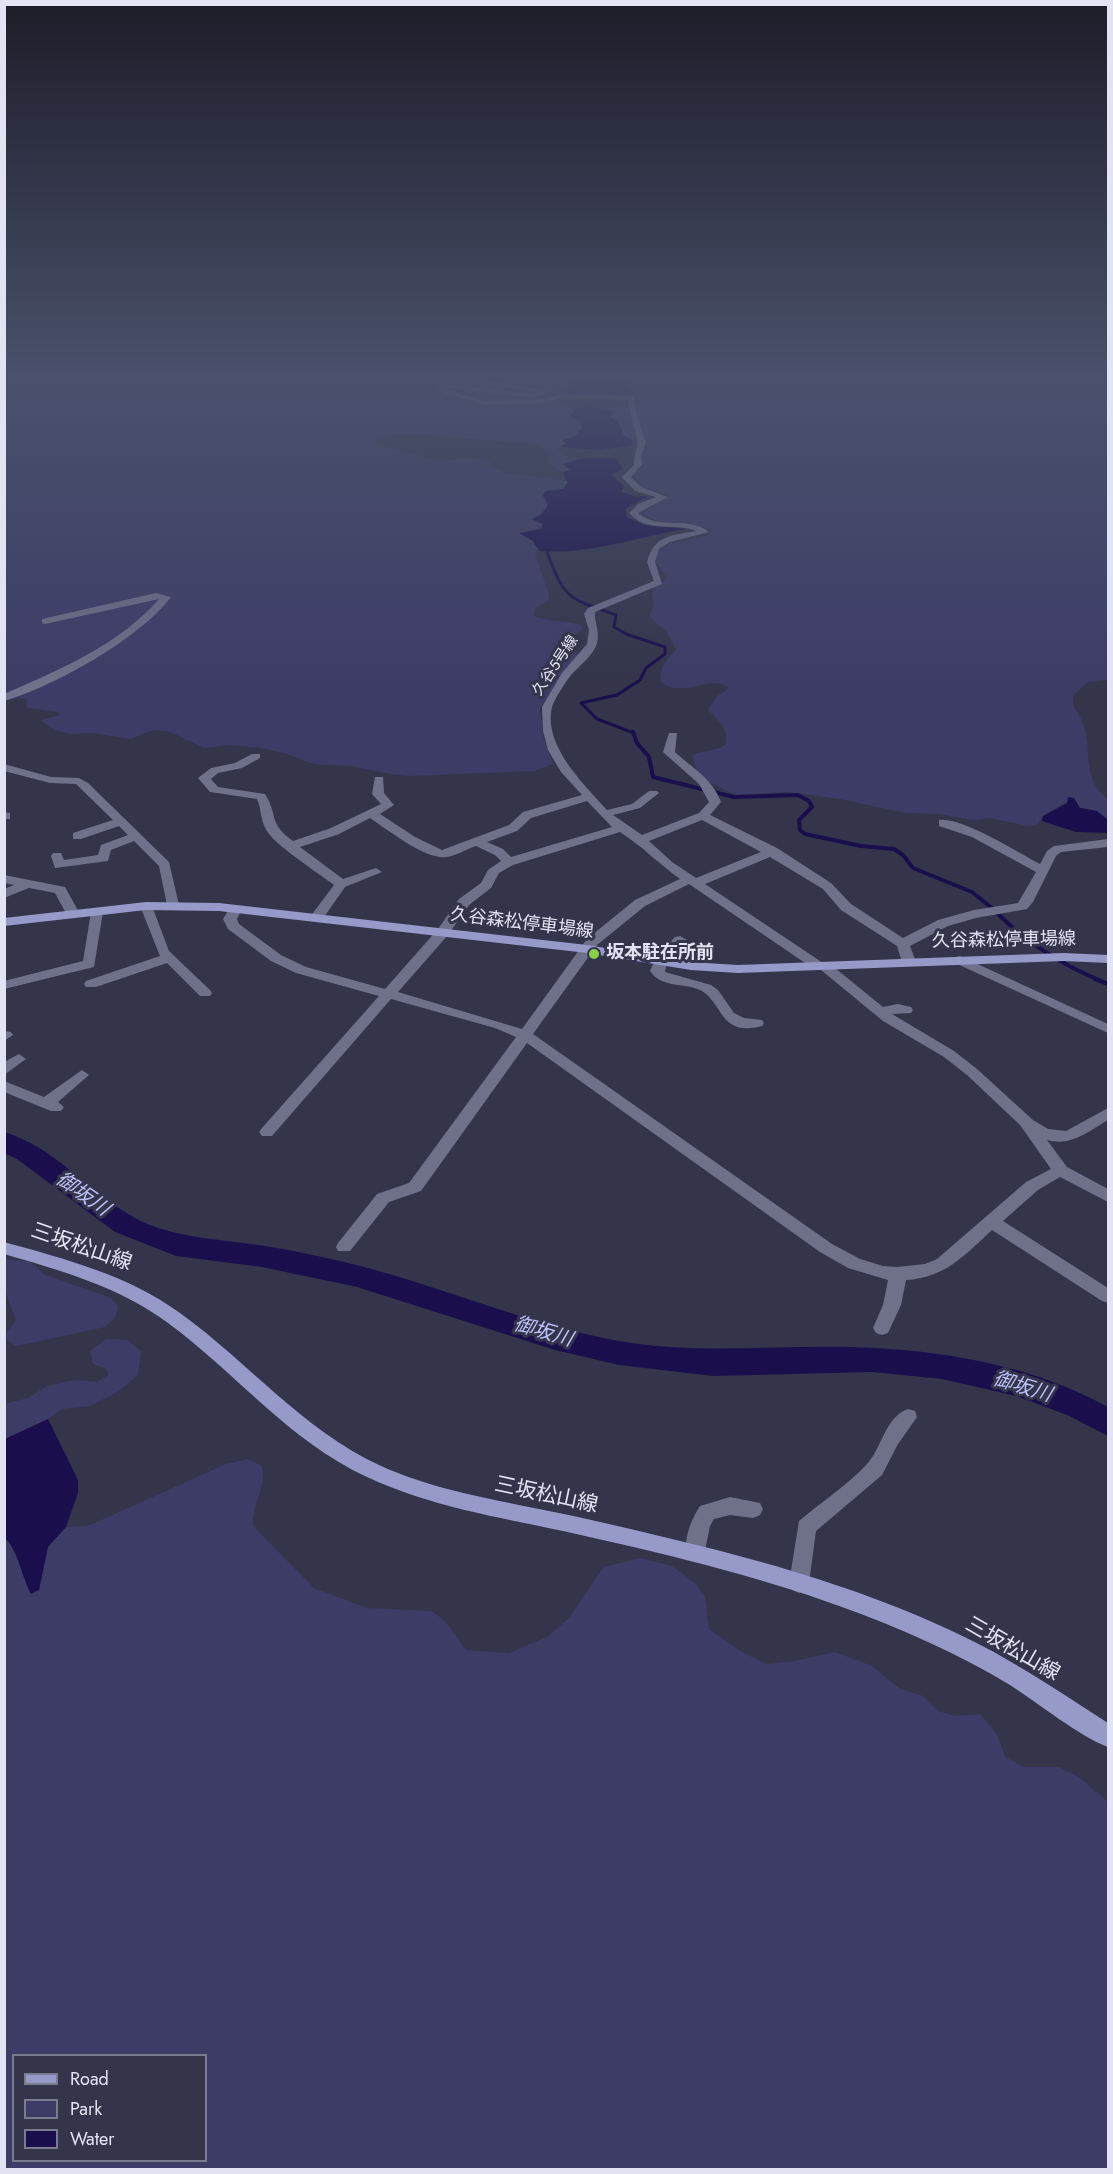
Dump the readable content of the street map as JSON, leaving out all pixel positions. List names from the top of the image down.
{
  "streets": {
    "main road": ["久谷森松停車場線", "三坂松山線"],
    "street": ["久谷5号線"]
  },
  "crossings": [
    ["久谷5号線", "久谷森松停車場線"]
  ],
  "water": ["御坂川"],
  "places": ["坂本駐在所前"],
  "legend": ["Road", "Park", "Water"]
}
